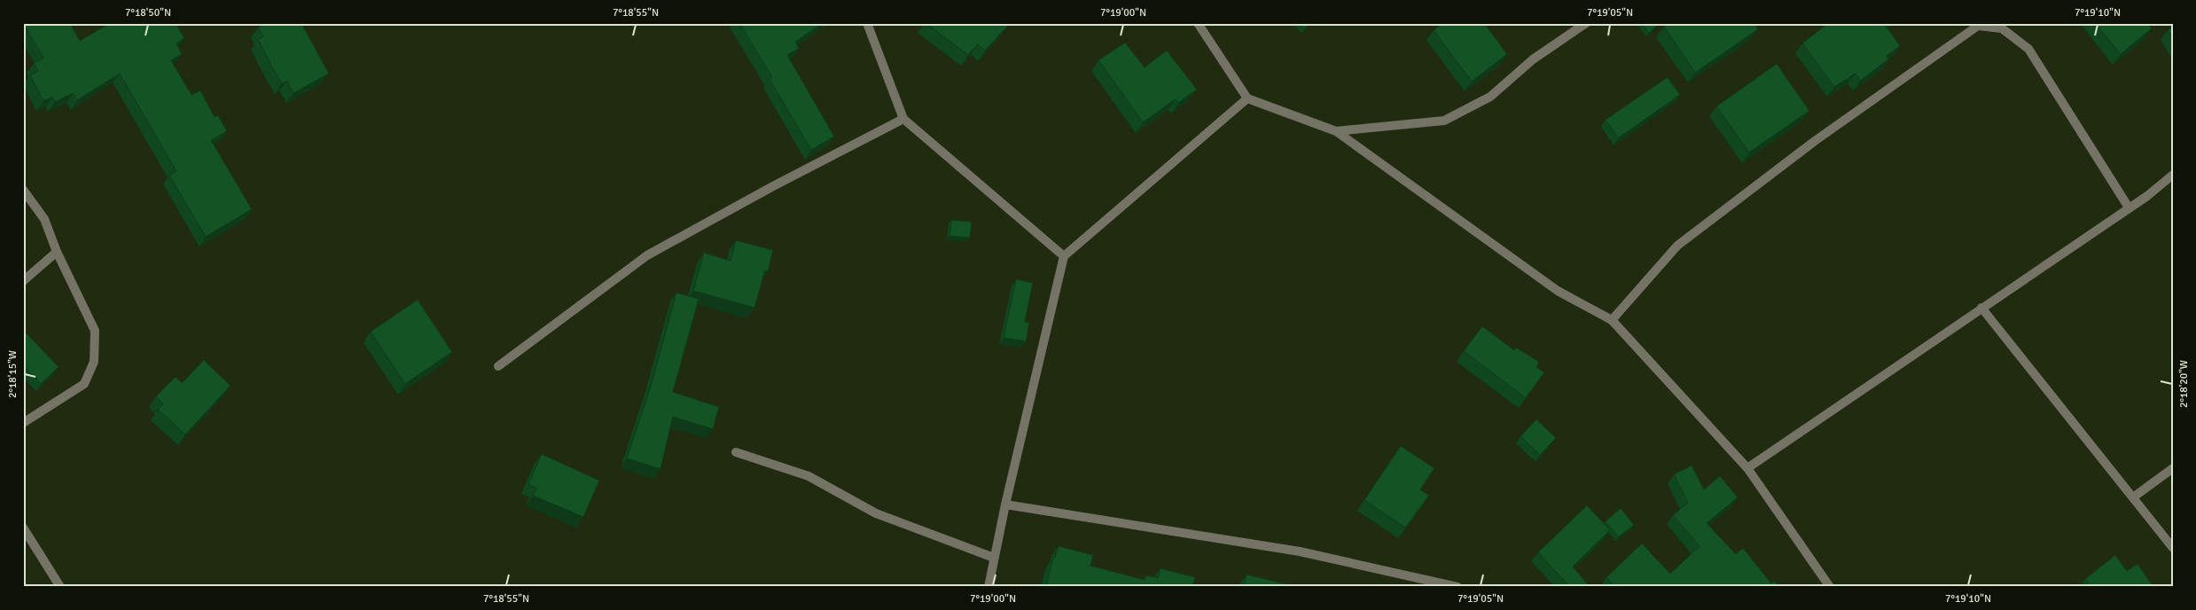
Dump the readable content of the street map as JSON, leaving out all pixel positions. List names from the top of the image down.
{
  "coordinates": [
    "7°18'50\"N",
    "7°18'55\"N",
    "7°19'00\"N",
    "7°19'05\"N",
    "7°19'10\"N",
    "2°18'15\"W",
    "2°18'20\"W"
  ]
}
